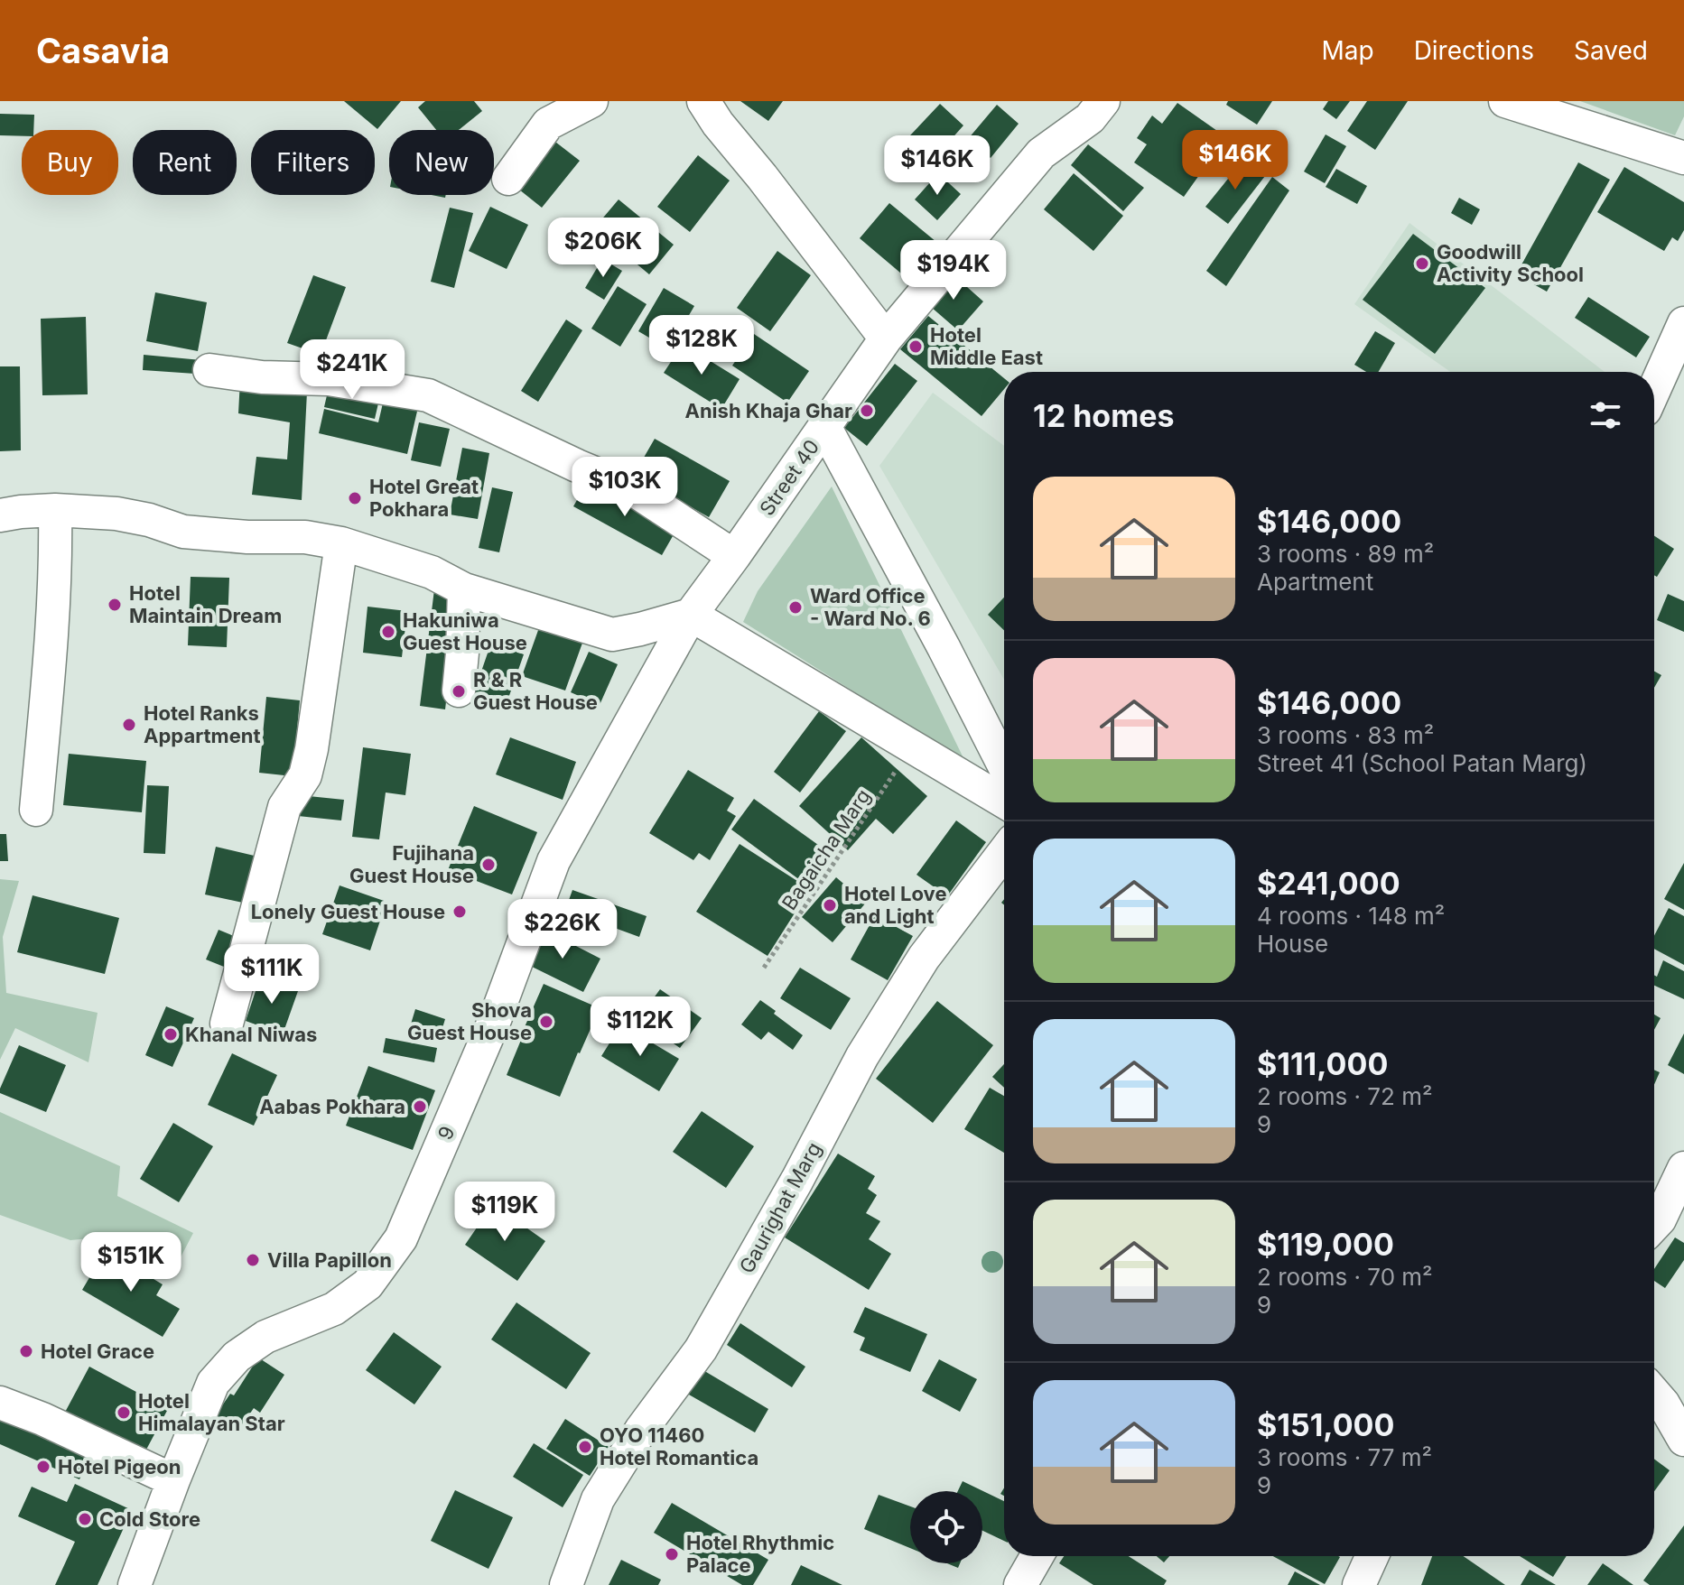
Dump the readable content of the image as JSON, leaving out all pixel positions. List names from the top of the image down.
{
  "streets": {
    "street": ["Street 40", "9", "Gaurighat Marg"],
    "path": ["Bagaicha Marg"]
  },
  "crossings": [
    ["Street 40", "9"]
  ],
  "places": [
    "Goodwill Activity School",
    "Hotel Middle East",
    "Anish Khaja Ghar",
    "Hotel Great Pokhara",
    "Hotel Maintain Dream",
    "Ward Office - Ward No. 6",
    "Hakuniwa Guest House",
    "R & R Guest House",
    "Hotel Ranks Appartment",
    "Fujihana Guest House",
    "Hotel Love and Light",
    "Lonely Guest House",
    "Shova Guest House",
    "Khanal Niwas",
    "Aabas Pokhara",
    "Villa Papillon",
    "Hotel Grace",
    "Hotel Himalayan Star",
    "OYO 11460 Hotel Romantica",
    "Hotel Pigeon",
    "Cold Store",
    "Hotel Rhythmic Palace"
  ],
  "page": {
    "header": "Casavia",
    "nav": ["Map", "Directions", "Saved"],
    "price": [
      "$146K",
      "$146K",
      "$206K",
      "$194K",
      "$128K",
      "$241K",
      "$103K",
      "$226K",
      "$111K",
      "$112K",
      "$119K",
      "$151K"
    ],
    "chip": [
      "Buy",
      "Rent",
      "Filters",
      "New"
    ],
    "heading": "12 homes",
    "list": [
      {
        "name": "$146,000",
        "note": "3 rooms · 89 m² · Apartment"
      },
      {
        "name": "$146,000",
        "note": "3 rooms · 83 m² · Street 41 (School Patan Marg)"
      },
      {
        "name": "$241,000",
        "note": "4 rooms · 148 m² · House"
      },
      {
        "name": "$111,000",
        "note": "2 rooms · 72 m² · 9"
      },
      {
        "name": "$119,000",
        "note": "2 rooms · 70 m² · 9"
      },
      {
        "name": "$151,000",
        "note": "3 rooms · 77 m² · 9"
      }
    ]
  }
}
